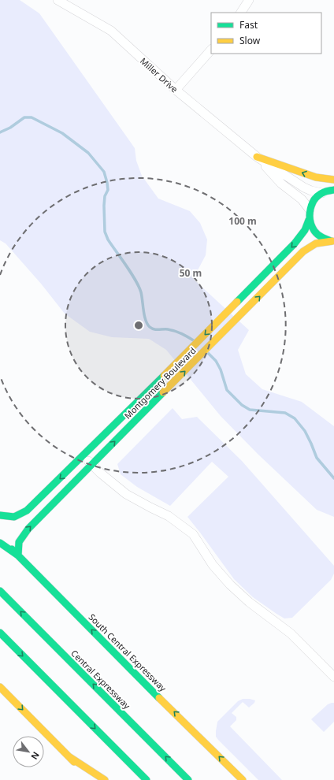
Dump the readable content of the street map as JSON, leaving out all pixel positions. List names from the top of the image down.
{
  "streets": {
    "main road": ["Montgomery Boulevard", "South Central Expressway", "Central Expressway"],
    "street": ["Miller Drive"]
  },
  "crossings": [
    ["Montgomery Boulevard", "South Central Expressway"]
  ],
  "one_way": ["South Central Expressway"],
  "legend": ["Fast", "Slow"],
  "north": "bottom right",
  "rings": ["100 m", "50 m"]
}
